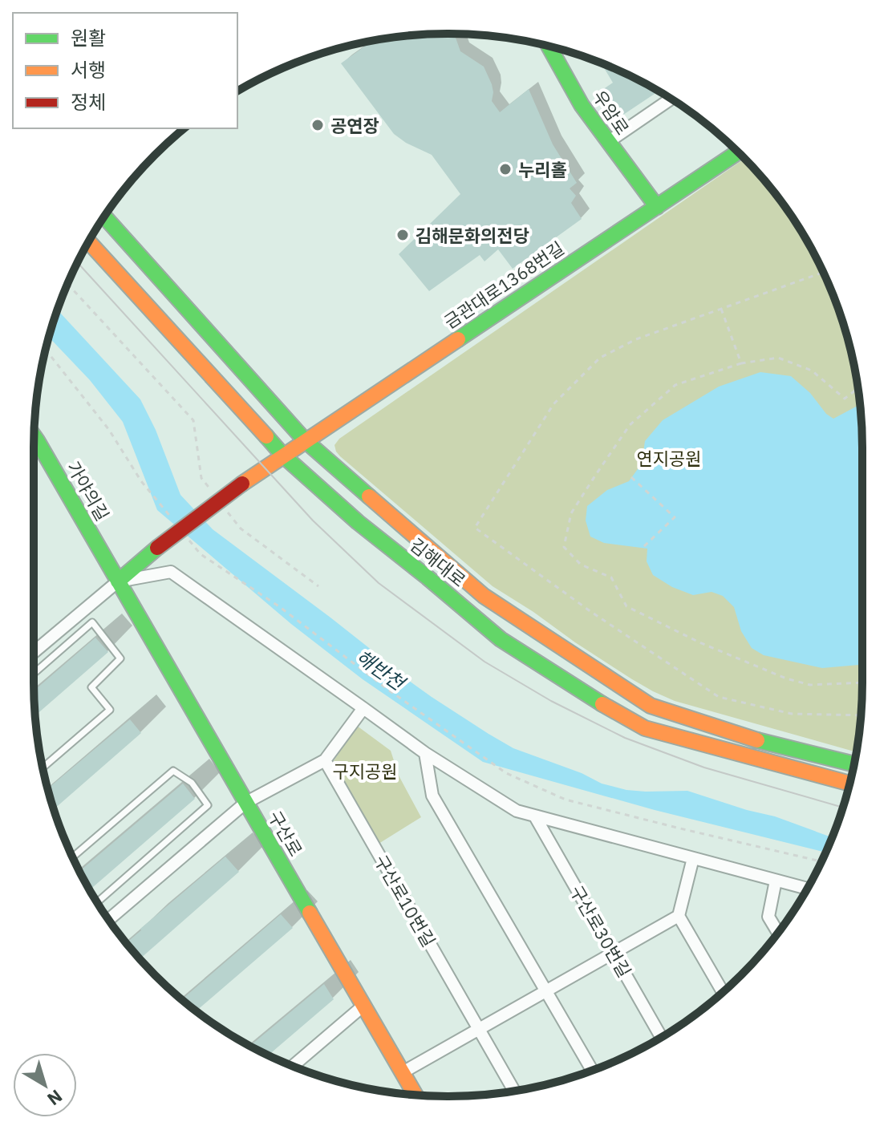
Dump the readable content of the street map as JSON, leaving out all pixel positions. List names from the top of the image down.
{
  "streets": {
    "main road": [
      "우암로",
      "금관대로1368번길",
      "가야의길",
      "김해대로",
      "구산로"
    ],
    "street": ["구산로10번길", "구산로30번길"]
  },
  "crossings": [
    ["우암로", "금관대로1368번길"],
    ["금관대로1368번길", "가야의길"],
    ["금관대로1368번길", "김해대로"],
    ["금관대로1368번길", "구산로"],
    ["가야의길", "구산로"]
  ],
  "water": ["해반천"],
  "parks": ["연지공원", "구지공원"],
  "places": ["공연장", "누리홀", "김해문화의전당"],
  "legend": ["원활", "서행", "정체"],
  "north": "bottom right"
}
